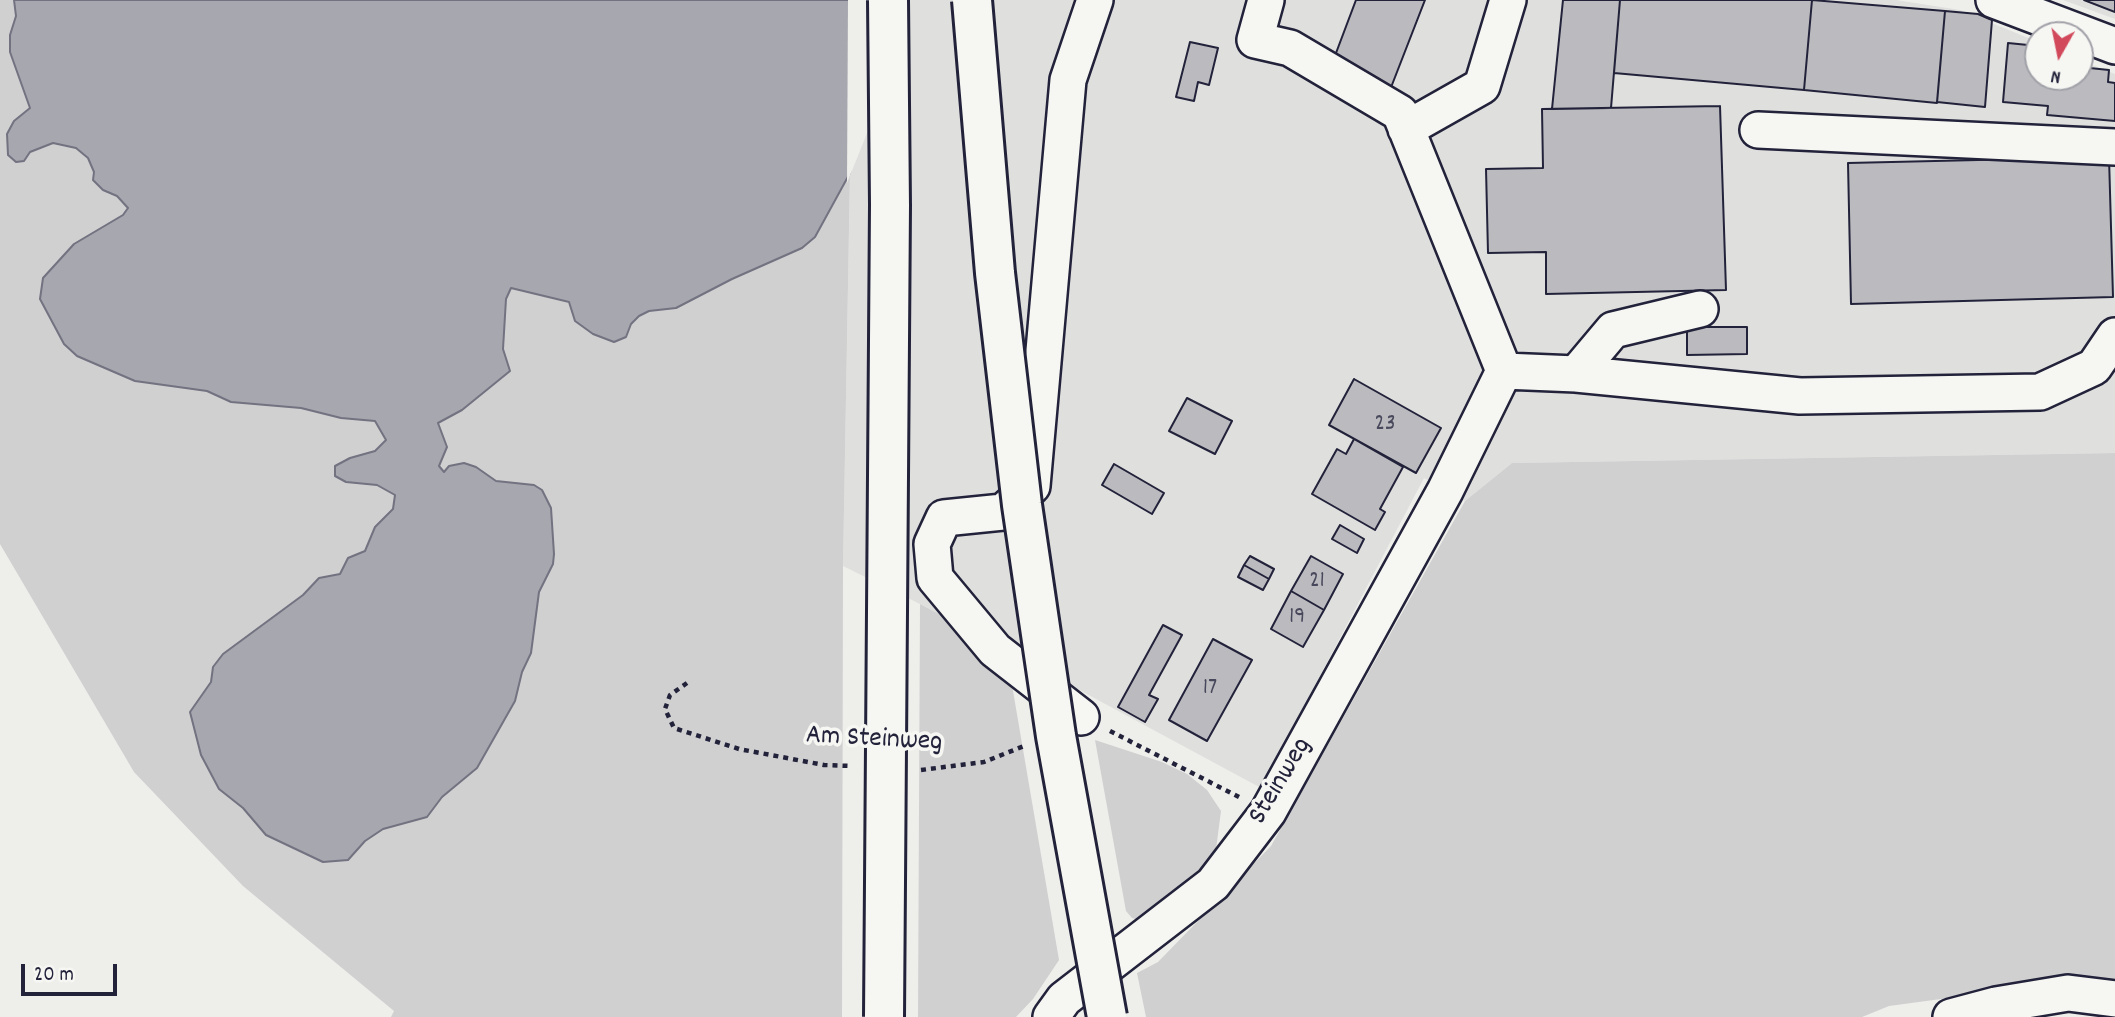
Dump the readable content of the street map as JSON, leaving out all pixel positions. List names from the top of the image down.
{
  "streets": {
    "street": ["Steinweg"],
    "path": ["Am Steinweg"]
  },
  "house_numbers": [
    "23",
    "21",
    "19",
    "17"
  ],
  "scale_bar": "20 m",
  "north": "bottom"
}
